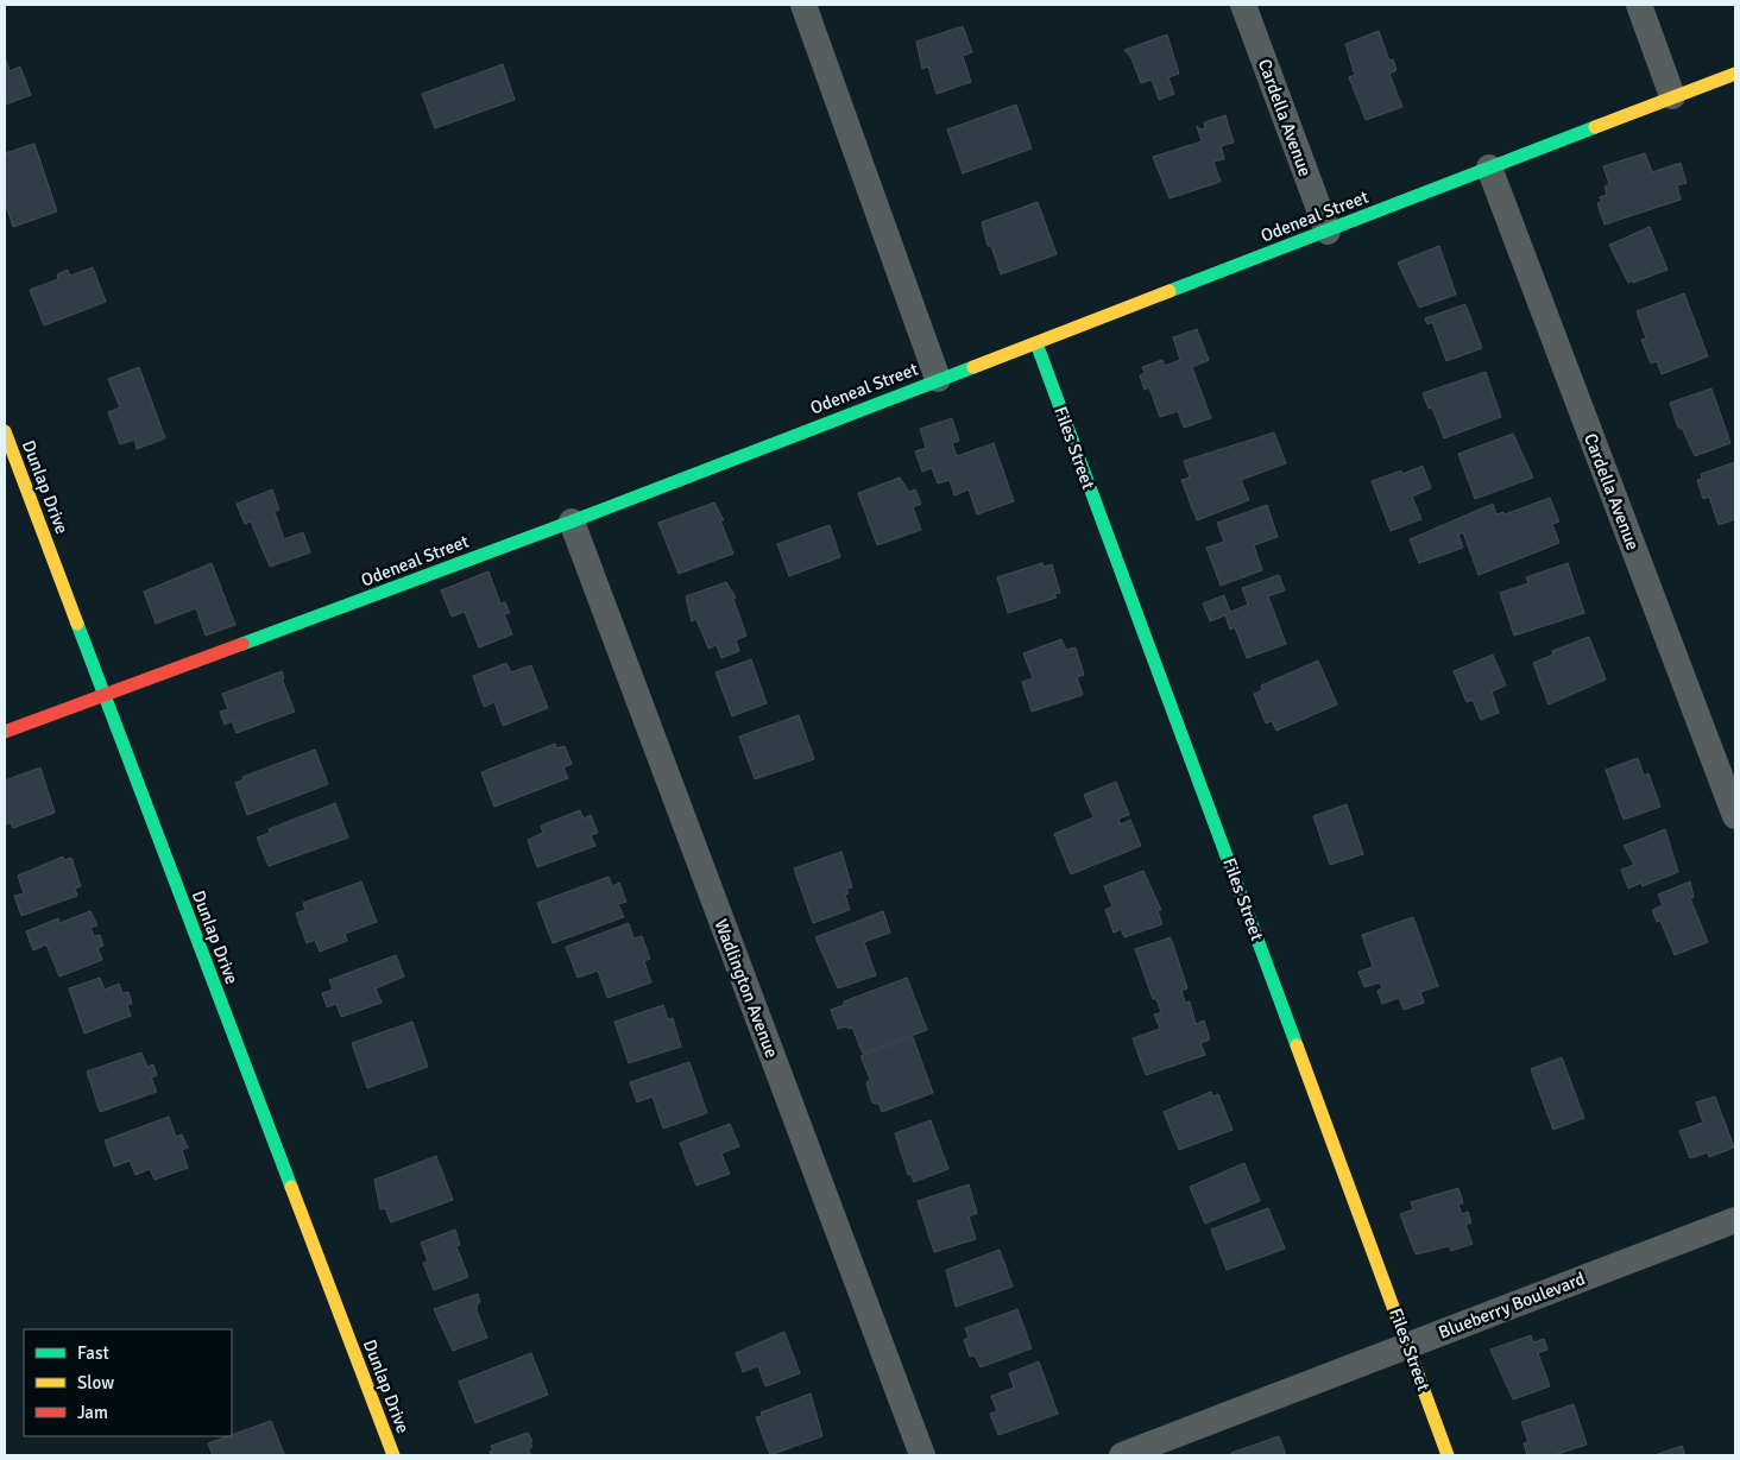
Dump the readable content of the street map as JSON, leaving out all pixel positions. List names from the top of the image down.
{
  "streets": {
    "street": [
      "Cardella Avenue",
      "Odeneal Street",
      "Files Street",
      "Dunlap Drive",
      "Wadlington Avenue",
      "Blueberry Boulevard"
    ]
  },
  "crossings": [
    ["Cardella Avenue", "Odeneal Street"],
    ["Odeneal Street", "Files Street"],
    ["Odeneal Street", "Dunlap Drive"],
    ["Odeneal Street", "Wadlington Avenue"],
    ["Files Street", "Blueberry Boulevard"]
  ],
  "legend": ["Fast", "Slow", "Jam"]
}
